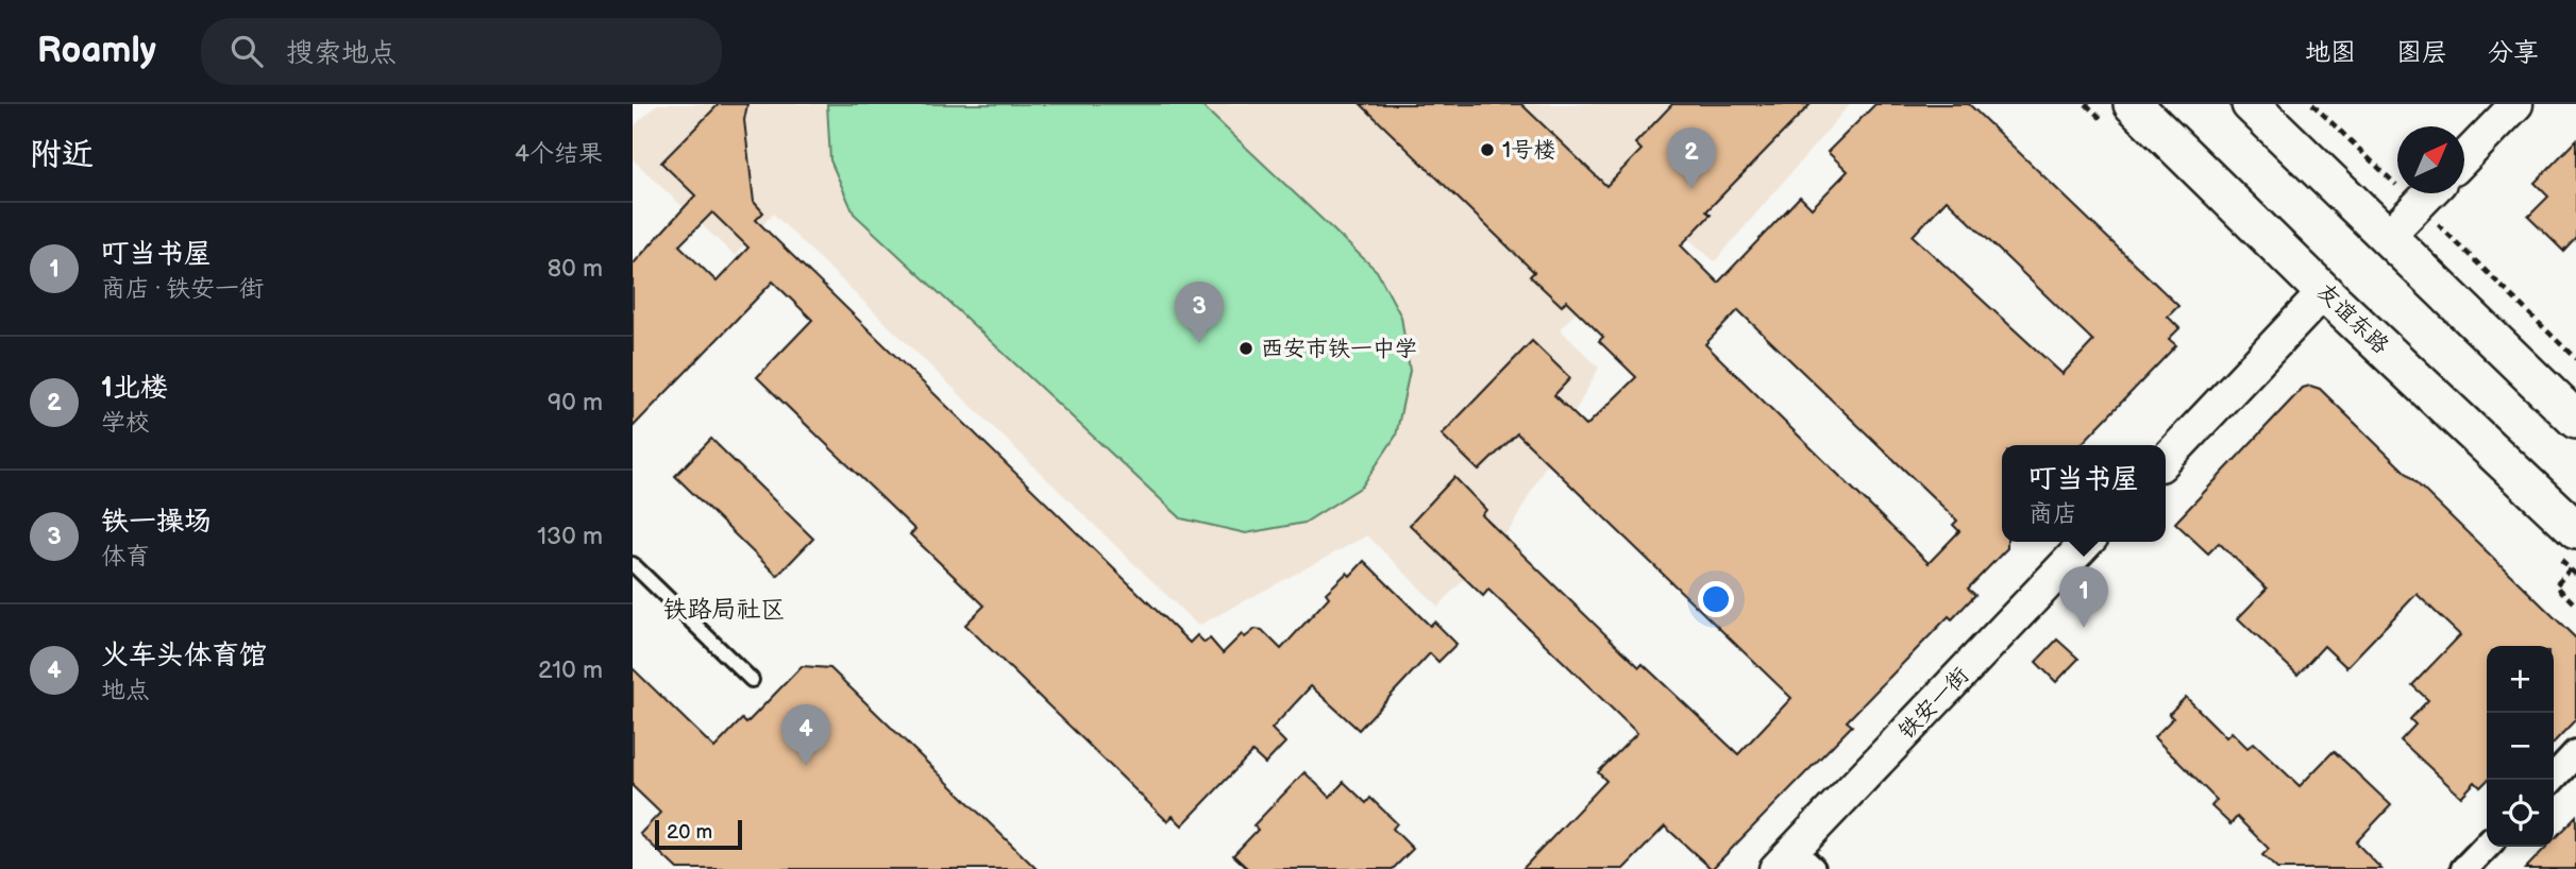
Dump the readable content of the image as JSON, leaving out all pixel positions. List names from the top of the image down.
{
  "streets": {
    "main road": ["友谊东路"],
    "street": ["铁安一街"]
  },
  "districts": ["铁路局社区"],
  "places": ["1号楼", "西安市铁一中学"],
  "scale_bar": "20 m",
  "north": "top right",
  "page": {
    "header": "Roamly",
    "search": "搜索地点",
    "nav": ["地图", "图层", "分享"],
    "heading": ["附近", "4个结果"],
    "pins": [
      "2",
      "3",
      "1",
      "4"
    ],
    "list": [
      {
        "mark": "1",
        "name": "叮当书屋",
        "note": "商店 · 铁安一街",
        "value": "80 m"
      },
      {
        "mark": "2",
        "name": "1北楼",
        "note": "学校",
        "value": "90 m"
      },
      {
        "mark": "3",
        "name": "铁一操场",
        "note": "体育",
        "value": "130 m"
      },
      {
        "mark": "4",
        "name": "火车头体育馆",
        "note": "地点",
        "value": "210 m"
      }
    ],
    "popup": ["叮当书屋", "商店"],
    "map_buttons": ["+", "−"],
    "scale": "20 m"
  }
}
